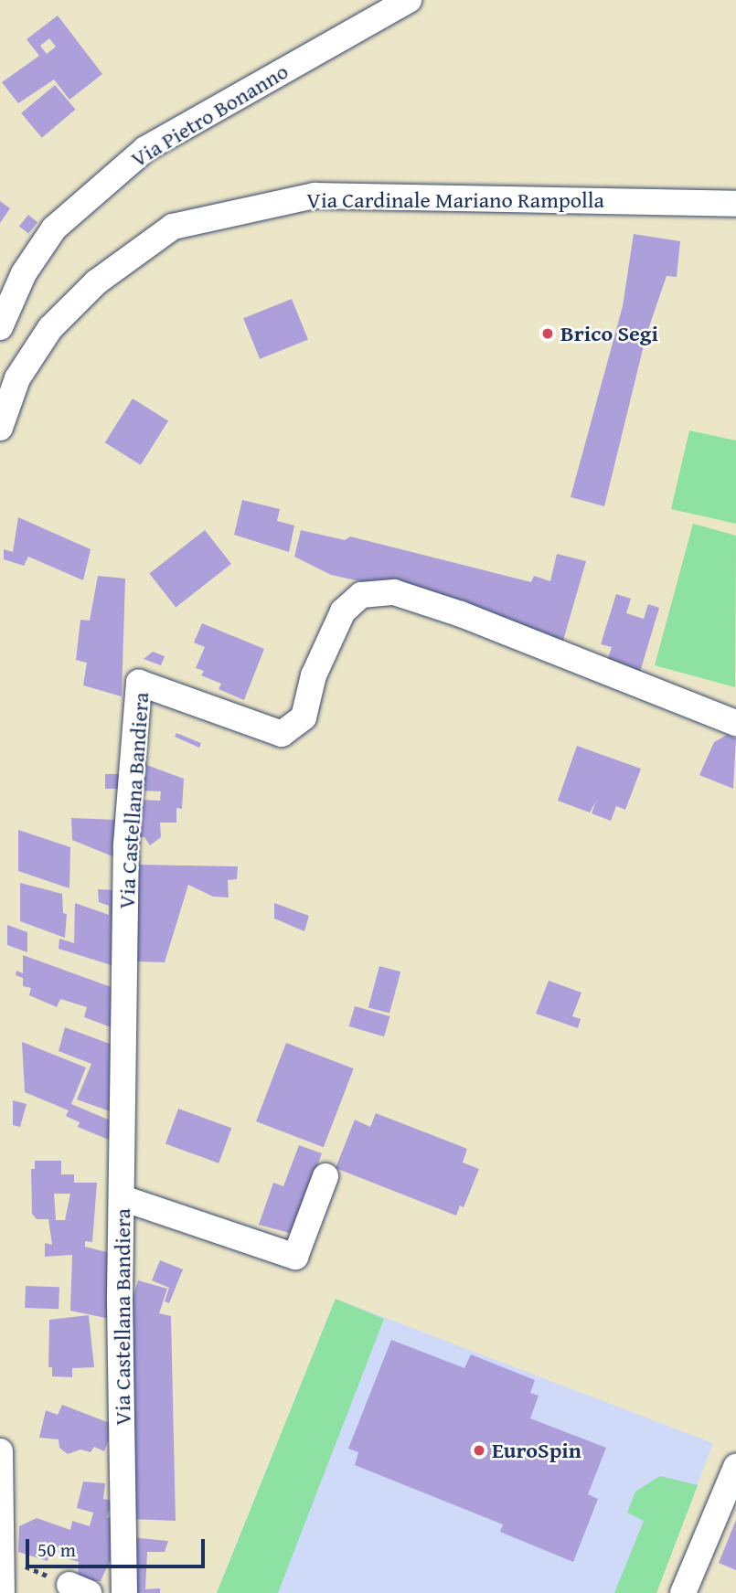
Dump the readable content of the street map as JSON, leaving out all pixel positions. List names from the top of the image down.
{
  "streets": {
    "street": ["Via Pietro Bonanno", "Via Cardinale Mariano Rampolla", "Via Castellana Bandiera"]
  },
  "places": ["Brico Segi", "EuroSpin"],
  "scale_bar": "50 m"
}
